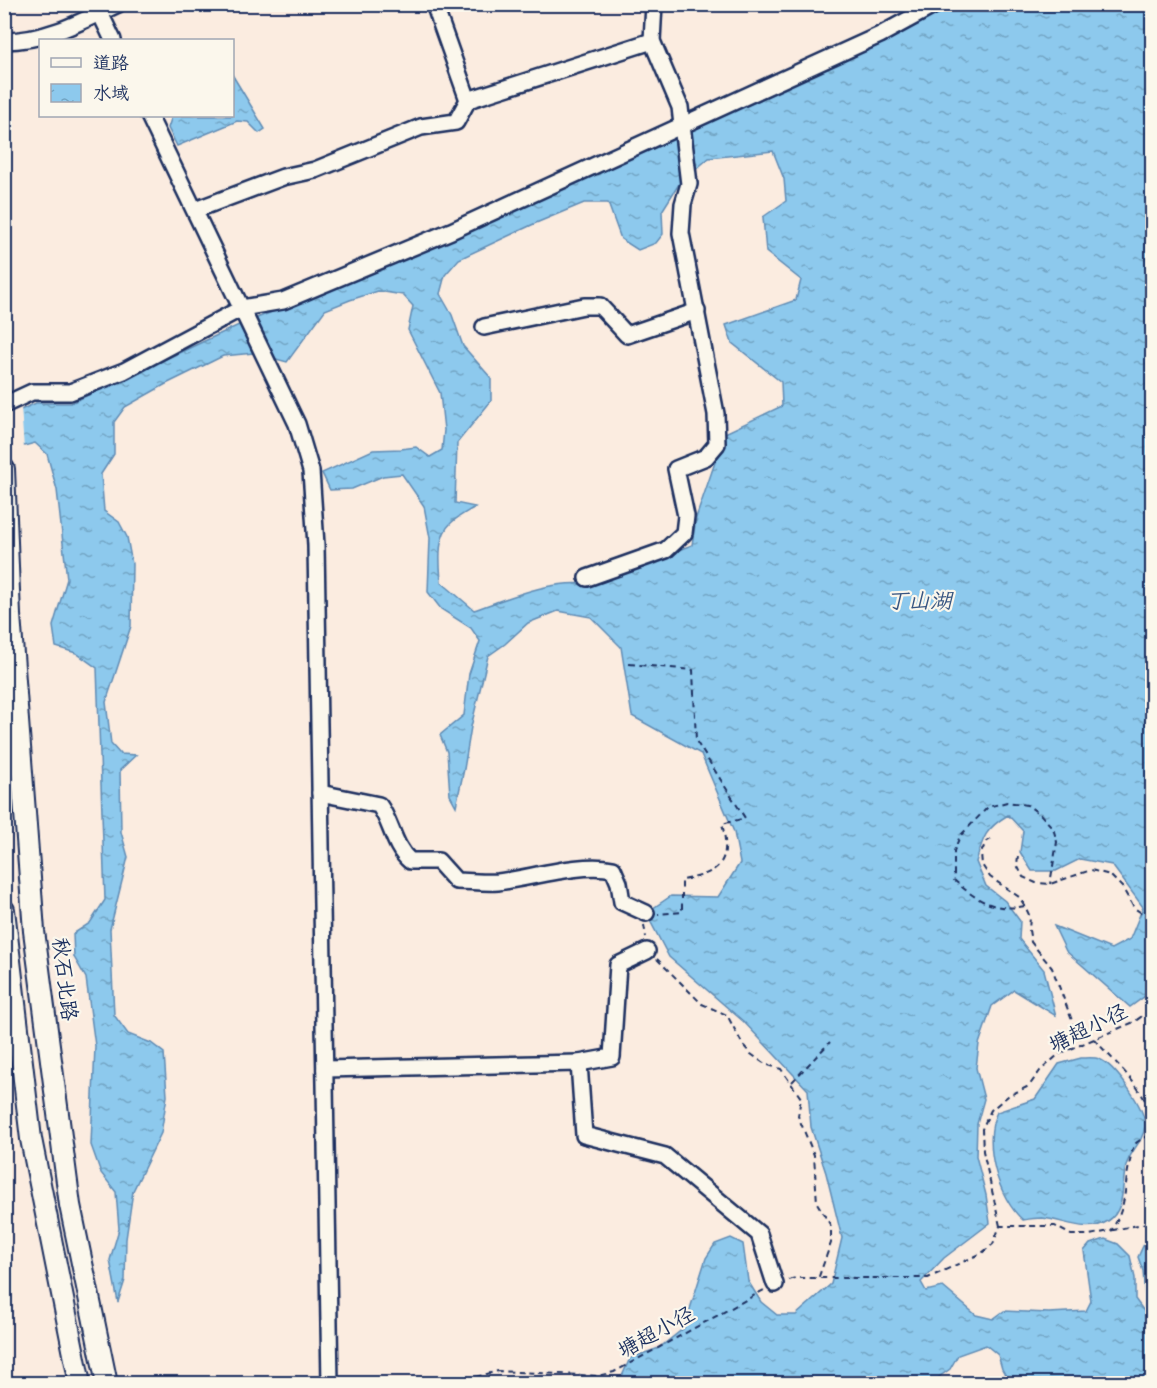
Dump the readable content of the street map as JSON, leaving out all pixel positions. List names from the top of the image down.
{
  "streets": {
    "main road": ["秋石北路"],
    "path": ["塘超小径"]
  },
  "water": ["丁山湖"],
  "legend": ["道路", "水域"]
}
